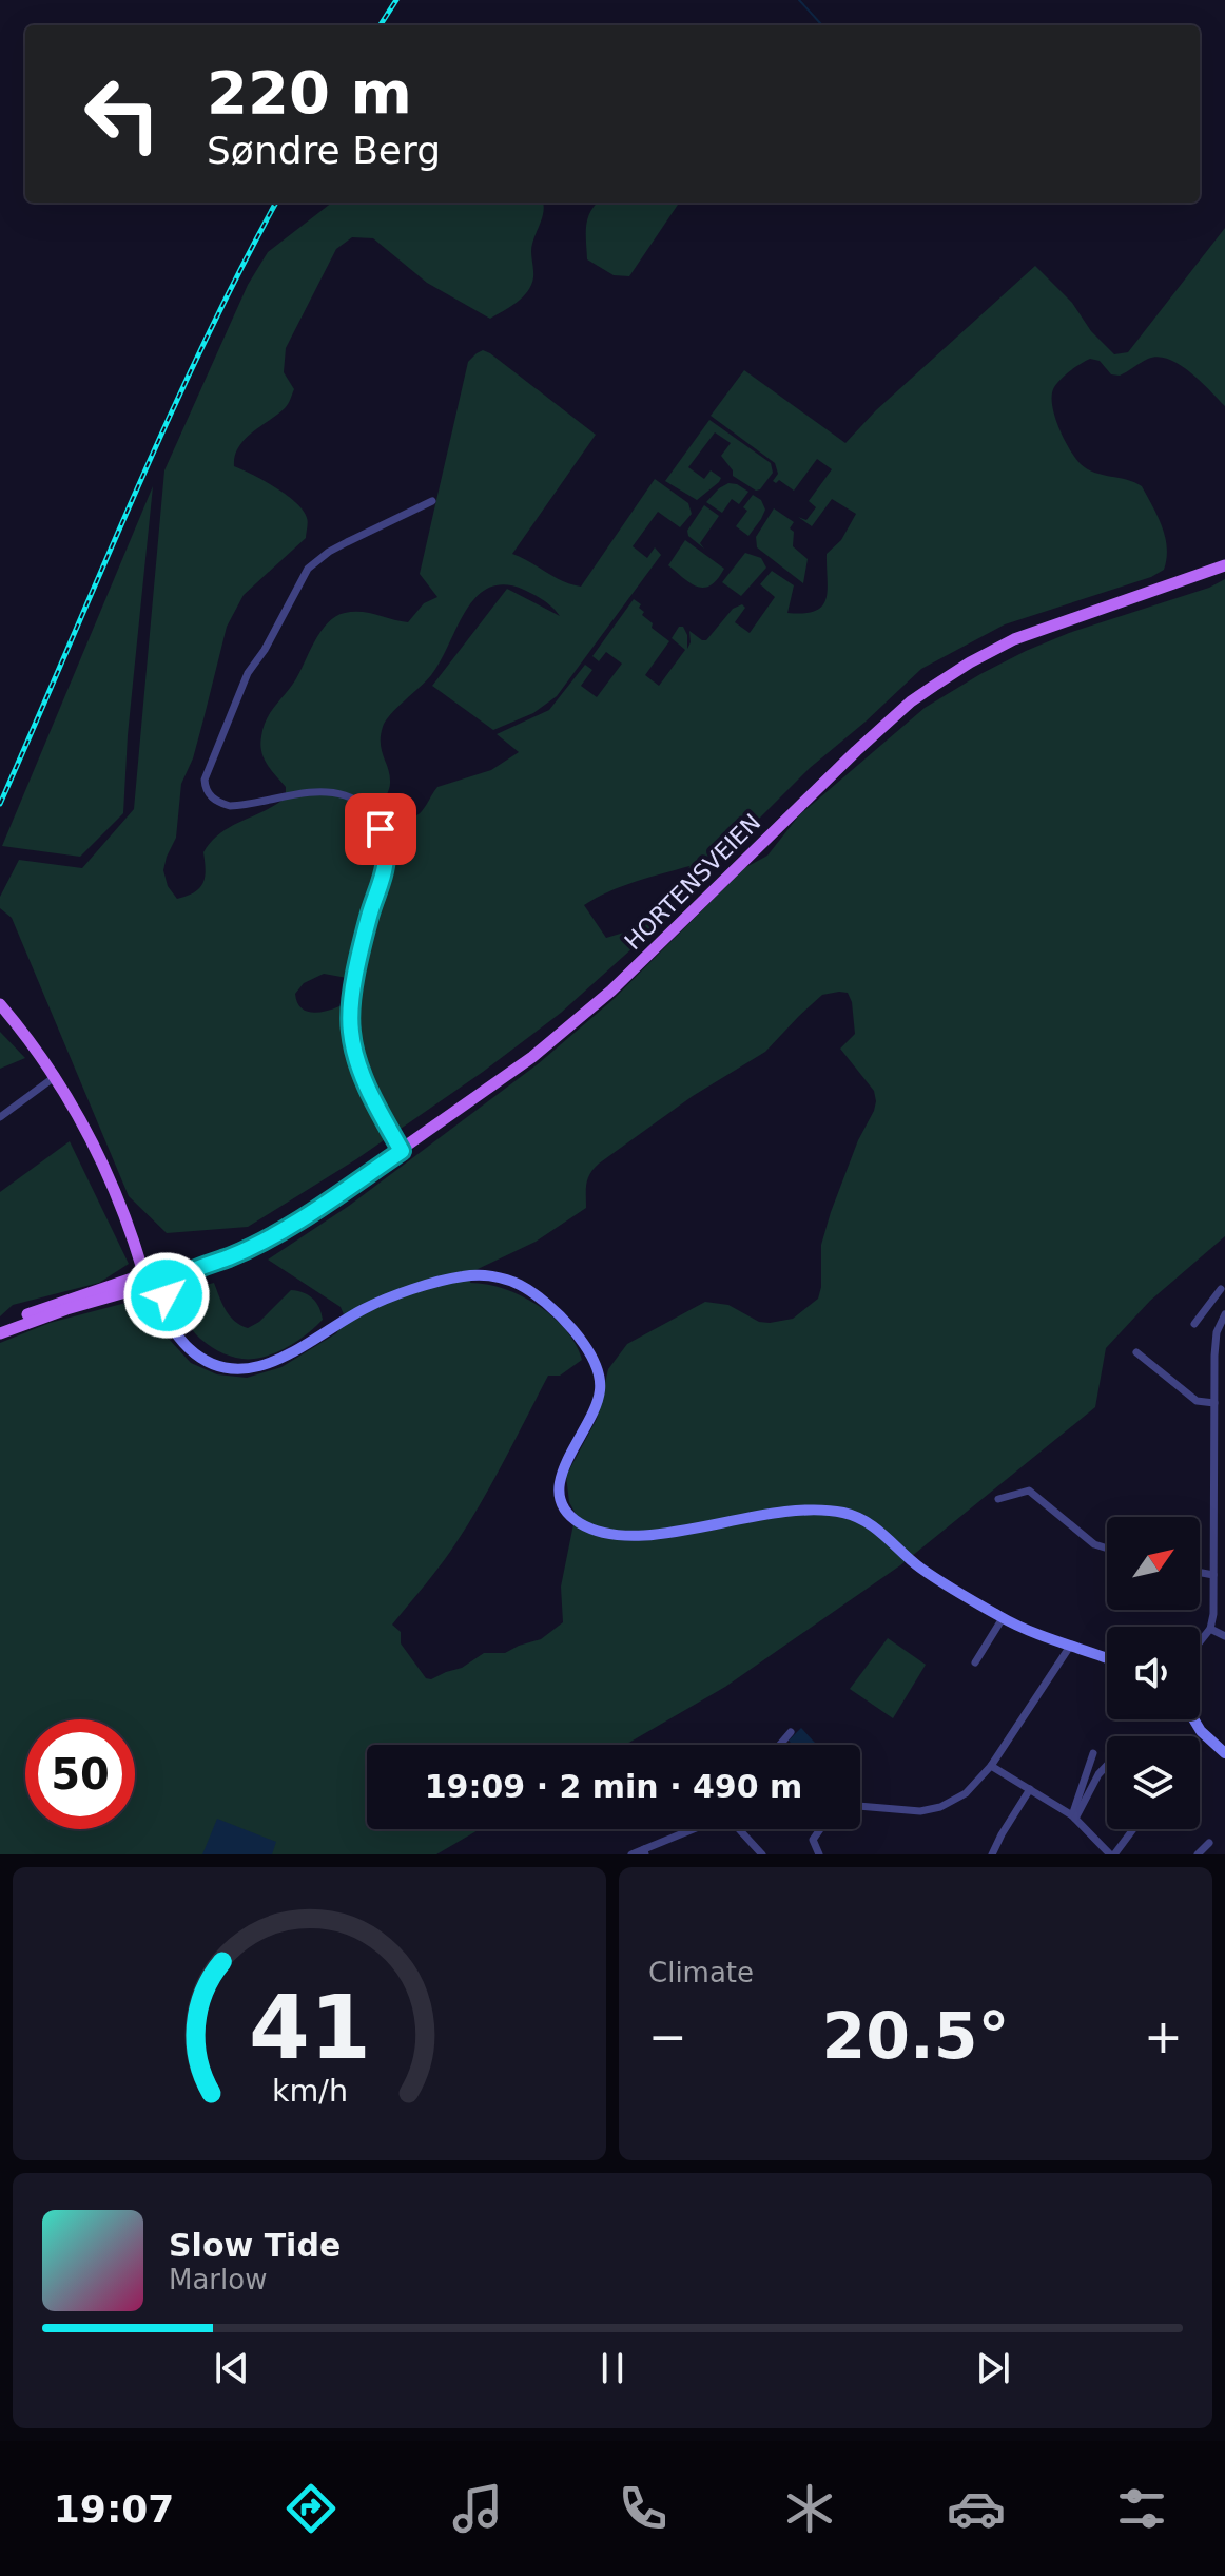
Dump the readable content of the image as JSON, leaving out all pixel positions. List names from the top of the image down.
{
  "streets": {
    "main road": ["HORTENSVEIEN"]
  },
  "north": "top right",
  "page": {
    "turn": ["220 m", "Søndre Berg"],
    "limit": "50",
    "trip": "19:09 · 2 min · 490 m",
    "tile": "Climate",
    "heat": ["−", "20.5°", "+"],
    "song": ["Slow Tide", "Marlow"],
    "tabs": "19:07",
    "gauge": ["41", "km/h"]
  }
}
